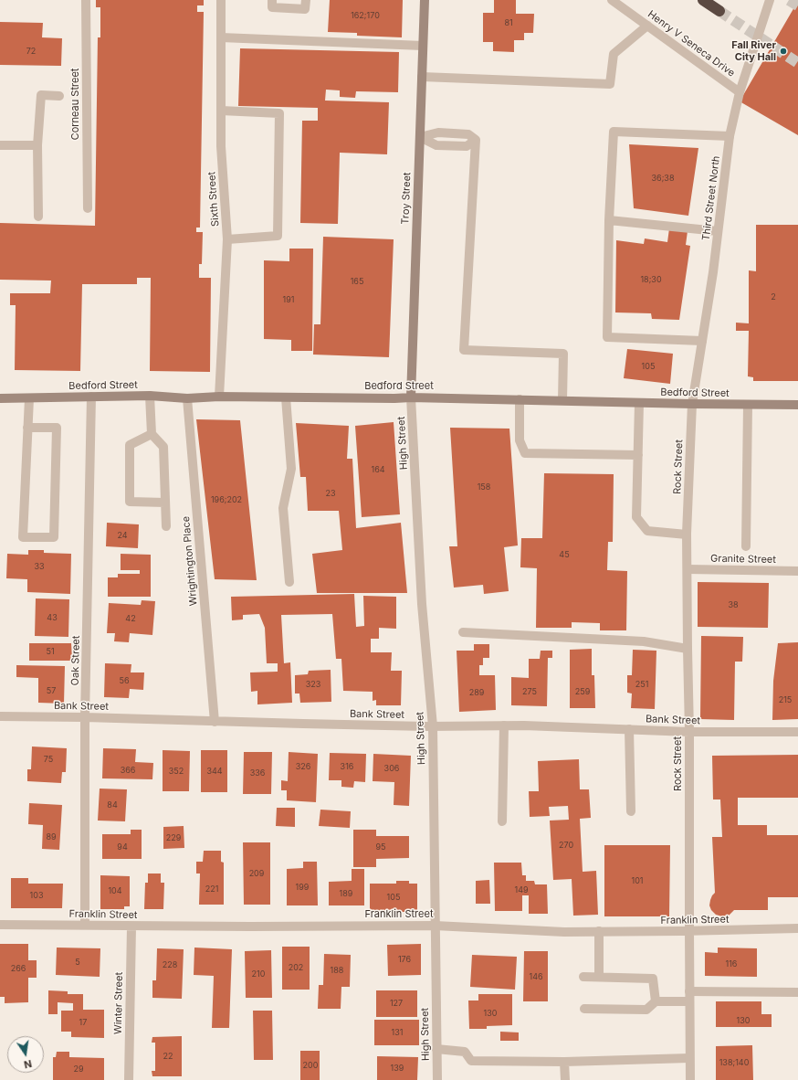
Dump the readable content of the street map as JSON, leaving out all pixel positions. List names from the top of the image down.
{
  "streets": {
    "main road": ["Troy Street", "Bedford Street"],
    "street": [
      "Henry V Seneca Drive",
      "Corneau Street",
      "Third Street North",
      "Sixth Street",
      "High Street",
      "Rock Street",
      "Granite Street",
      "Wrightington Place",
      "Oak Street",
      "Bank Street",
      "Franklin Street",
      "Winter Street"
    ]
  },
  "crossings": [
    ["Henry V Seneca Drive", "Third Street North"],
    ["Troy Street", "Bedford Street"],
    ["Troy Street", "High Street"],
    ["Third Street North", "Bedford Street"],
    ["Third Street North", "Rock Street"],
    ["Sixth Street", "Bedford Street"],
    ["Bedford Street", "High Street"],
    ["Bedford Street", "Rock Street"],
    ["Bedford Street", "Wrightington Place"],
    ["Bedford Street", "Oak Street"],
    ["High Street", "Bank Street"],
    ["High Street", "Franklin Street"],
    ["Rock Street", "Granite Street"],
    ["Rock Street", "Bank Street"],
    ["Rock Street", "Franklin Street"],
    ["Wrightington Place", "Bank Street"],
    ["Oak Street", "Bank Street"],
    ["Oak Street", "Franklin Street"],
    ["Franklin Street", "Winter Street"]
  ],
  "places": ["Fall River City Hall"],
  "house_numbers": [
    "162;170",
    "81",
    "72",
    "36;38",
    "18;30",
    "165",
    "2",
    "191",
    "105",
    "164",
    "158",
    "23",
    "196;202",
    "24",
    "45",
    "33",
    "38",
    "43",
    "42",
    "51",
    "56",
    "323",
    "251",
    "57",
    "275",
    "259",
    "289",
    "215",
    "75",
    "326",
    "316",
    "306",
    "366",
    "352",
    "344",
    "336",
    "84",
    "89",
    "229",
    "270",
    "94",
    "95",
    "209",
    "101",
    "199",
    "221",
    "149",
    "104",
    "189",
    "103",
    "105",
    "176",
    "5",
    "116",
    "228",
    "202",
    "266",
    "188",
    "210",
    "146",
    "127",
    "130",
    "130",
    "17",
    "131",
    "22",
    "138;140",
    "200",
    "139",
    "29"
  ],
  "north": "bottom"
}
